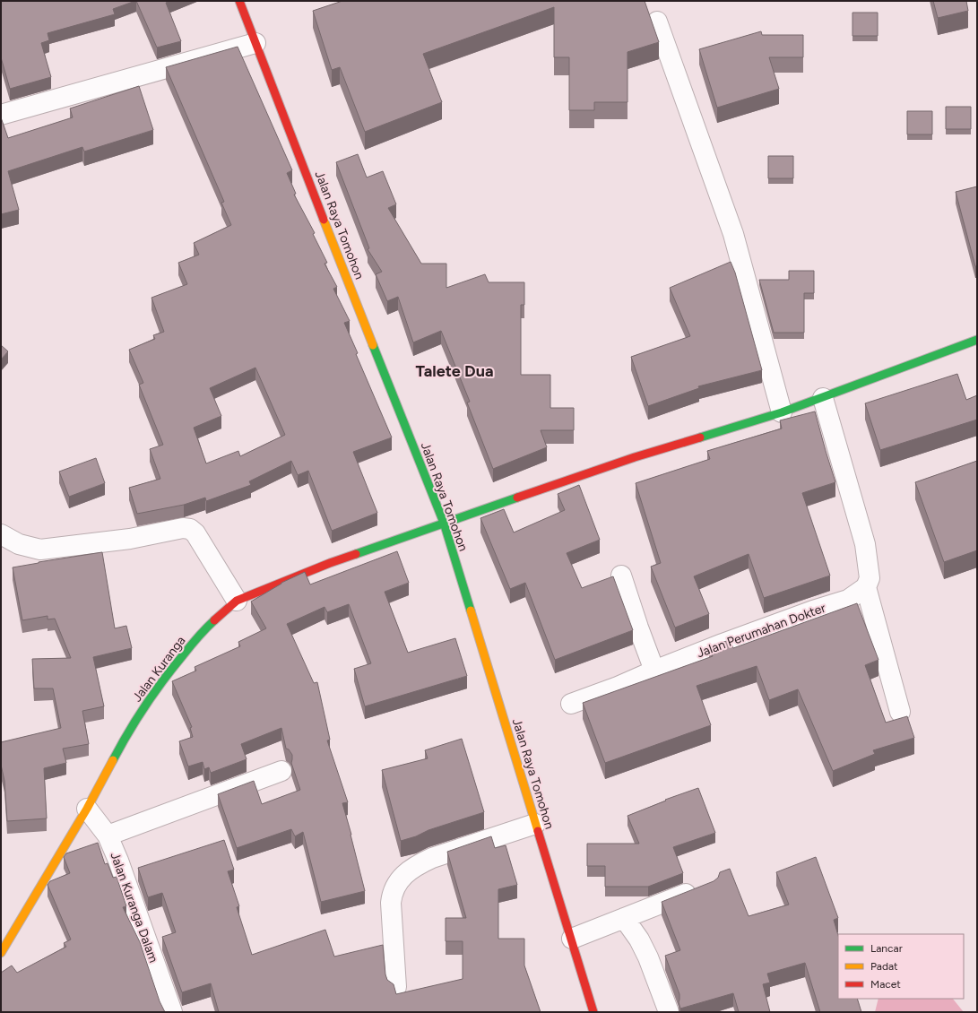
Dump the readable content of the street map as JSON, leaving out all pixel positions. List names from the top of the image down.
{
  "streets": {
    "main road": ["Jalan Raya Tomohon", "Jalan Kuranga"],
    "street": ["Jalan Perumahan Dokter", "Jalan Kuranga Dalam"]
  },
  "crossings": [
    ["Jalan Raya Tomohon", "Jalan Kuranga"],
    ["Jalan Kuranga", "Jalan Kuranga Dalam"]
  ],
  "districts": ["Talete Dua"],
  "legend": ["Lancar", "Padat", "Macet"]
}
